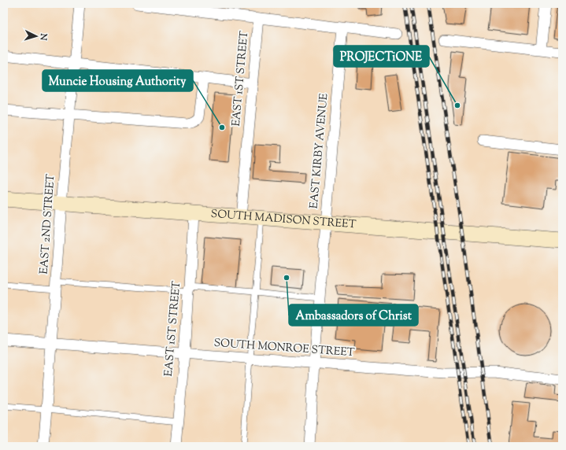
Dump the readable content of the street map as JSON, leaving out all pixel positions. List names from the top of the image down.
{
  "streets": {
    "main road": ["SOUTH MADISON STREET"],
    "street": [
      "EAST 1ST STREET",
      "EAST KIRBY AVENUE",
      "EAST 2ND STREET",
      "SOUTH MONROE STREET"
    ]
  },
  "crossings": [
    ["EAST 1ST STREET", "SOUTH MADISON STREET"],
    ["EAST 1ST STREET", "SOUTH MONROE STREET"],
    ["EAST KIRBY AVENUE", "SOUTH MADISON STREET"],
    ["EAST KIRBY AVENUE", "SOUTH MONROE STREET"],
    ["SOUTH MADISON STREET", "EAST 2ND STREET"],
    ["EAST 2ND STREET", "SOUTH MONROE STREET"]
  ],
  "places": ["PROJECTiONE", "Muncie Housing Authority", "Ambassadors of Christ"],
  "north": "right"
}
